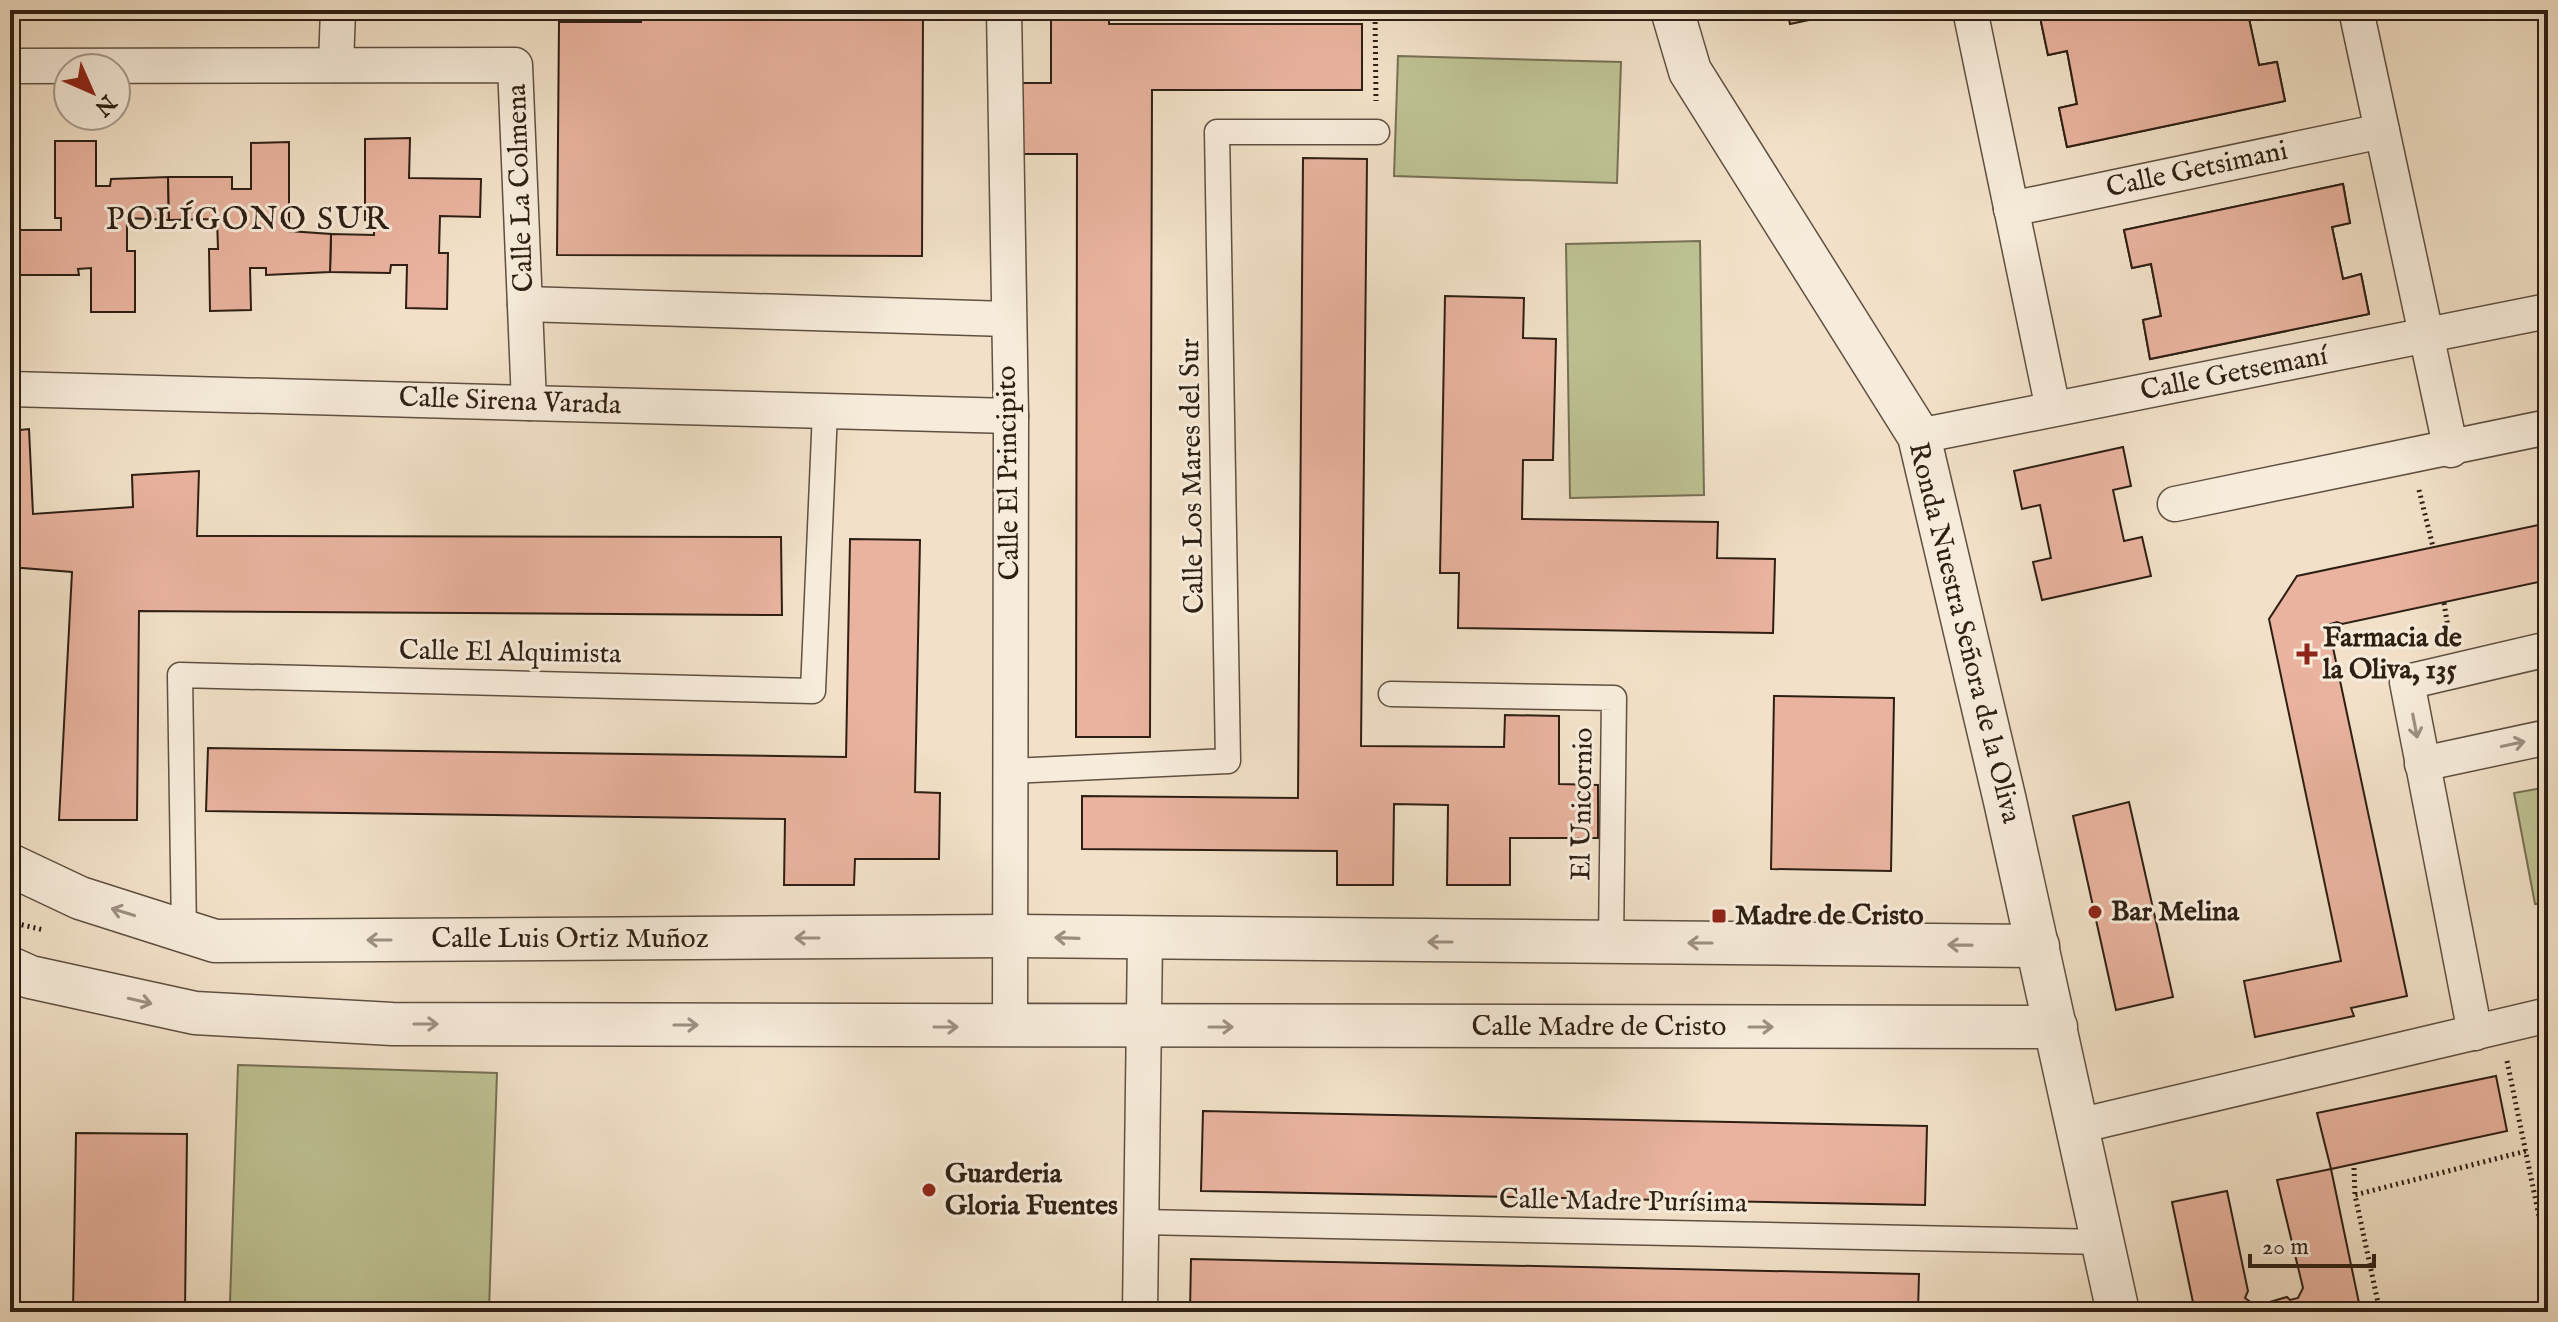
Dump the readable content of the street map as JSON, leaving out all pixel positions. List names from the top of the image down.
{
  "streets": {
    "street": [
      "Calle Getsimani",
      "Calle La Colmena",
      "Calle Getsemaní",
      "Calle Sirena Varada",
      "Calle El Principito",
      "Calle Los Mares del Sur",
      "Ronda Nuestra Señora de la Oliva",
      "Calle El Alquimista",
      "El Unicornio",
      "Calle Luis Ortiz Muñoz",
      "Calle Madre de Cristo",
      "Calle Madre Purísima"
    ]
  },
  "crossings": [
    ["Calle La Colmena", "Calle Sirena Varada"],
    ["Calle Getsemaní", "Ronda Nuestra Señora de la Oliva"],
    ["Calle Sirena Varada", "Calle El Principito"],
    ["Calle Sirena Varada", "Calle El Alquimista"],
    ["Calle El Principito", "Calle Los Mares del Sur"],
    ["Calle El Principito", "Calle Luis Ortiz Muñoz"],
    ["Ronda Nuestra Señora de la Oliva", "Calle Madre de Cristo"],
    ["Ronda Nuestra Señora de la Oliva", "Calle Madre Purísima"],
    ["Calle El Alquimista", "Calle Luis Ortiz Muñoz"]
  ],
  "districts": ["POLÍGONO SUR"],
  "places": {
    "health": ["Farmacia de la Oliva, 135"],
    "other": ["Bar Melina", "Guarderia Gloria Fuentes"],
    "transit": ["Madre de Cristo"]
  },
  "scale_bar": "20 m",
  "north": "bottom right"
}
